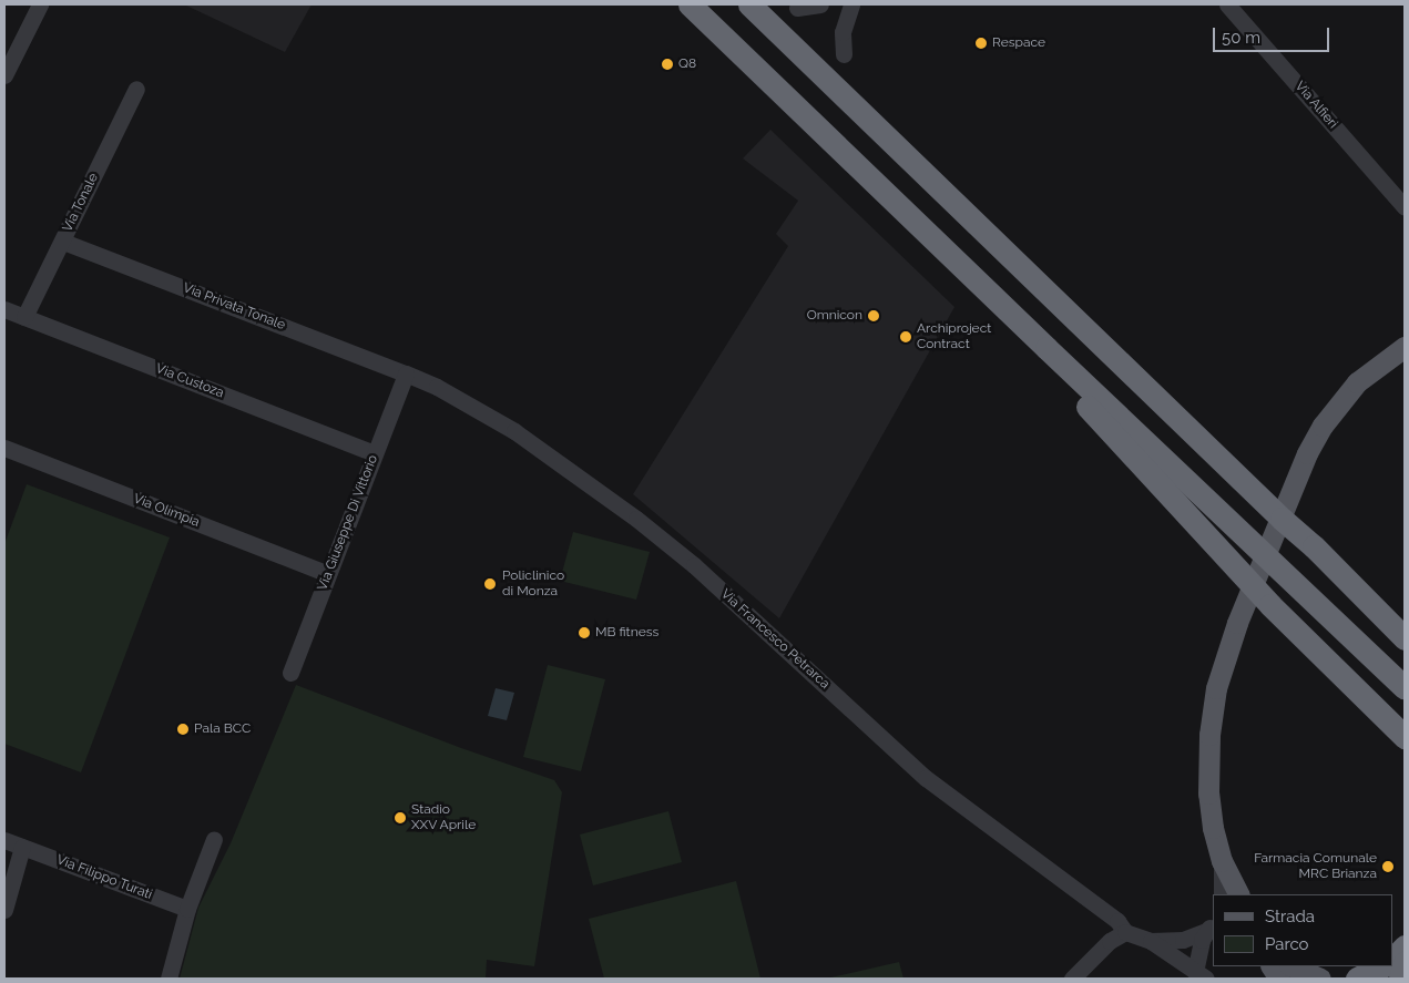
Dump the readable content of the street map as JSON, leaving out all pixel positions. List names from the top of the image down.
{
  "streets": {
    "street": [
      "Via Alfieri",
      "Via Tonale",
      "Via Privata Tonale",
      "Via Custoza",
      "Via Olimpia",
      "Via Giuseppe Di Vittorio",
      "Via Francesco Petrarca",
      "Via Filippo Turati"
    ]
  },
  "crossings": [
    ["Via Tonale", "Via Privata Tonale"],
    ["Via Tonale", "Via Custoza"],
    ["Via Privata Tonale", "Via Giuseppe Di Vittorio"],
    ["Via Privata Tonale", "Via Francesco Petrarca"],
    ["Via Custoza", "Via Giuseppe Di Vittorio"],
    ["Via Olimpia", "Via Giuseppe Di Vittorio"],
    ["Via Giuseppe Di Vittorio", "Via Francesco Petrarca"]
  ],
  "places": [
    "Respace",
    "Q8",
    "Omnicon",
    "Archiproject Contract",
    "Policlinico di Monza",
    "MB fitness",
    "Pala BCC",
    "Stadio XXV Aprile",
    "Farmacia Comunale MRC Brianza"
  ],
  "legend": ["Strada", "Parco"],
  "scale_bar": "50 m"
}
